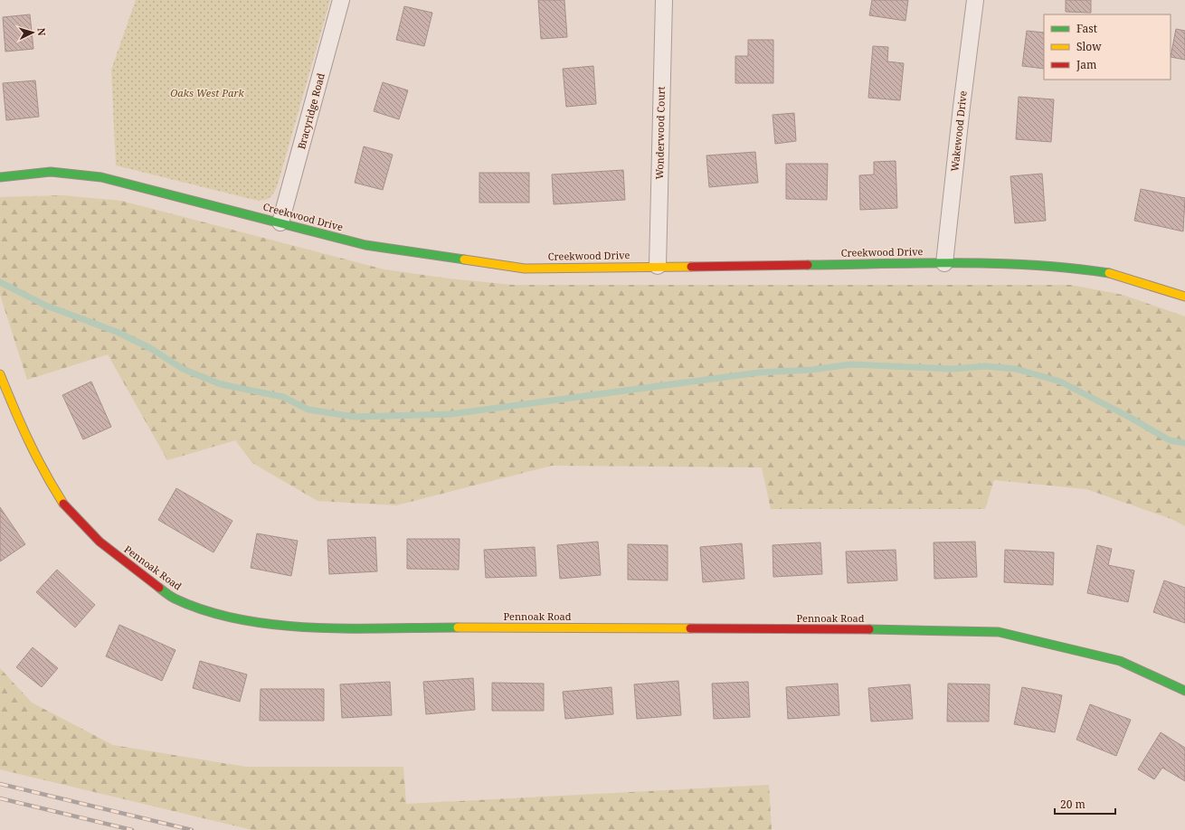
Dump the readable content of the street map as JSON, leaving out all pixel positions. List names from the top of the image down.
{
  "streets": {
    "street": [
      "Bracyridge Road",
      "Wakewood Drive",
      "Wonderwood Court",
      "Creekwood Drive",
      "Pennoak Road"
    ]
  },
  "crossings": [
    ["Bracyridge Road", "Creekwood Drive"],
    ["Wakewood Drive", "Creekwood Drive"],
    ["Wonderwood Court", "Creekwood Drive"]
  ],
  "parks": ["Oaks West Park"],
  "legend": ["Fast", "Slow", "Jam"],
  "scale_bar": "20 m",
  "north": "right"
}
